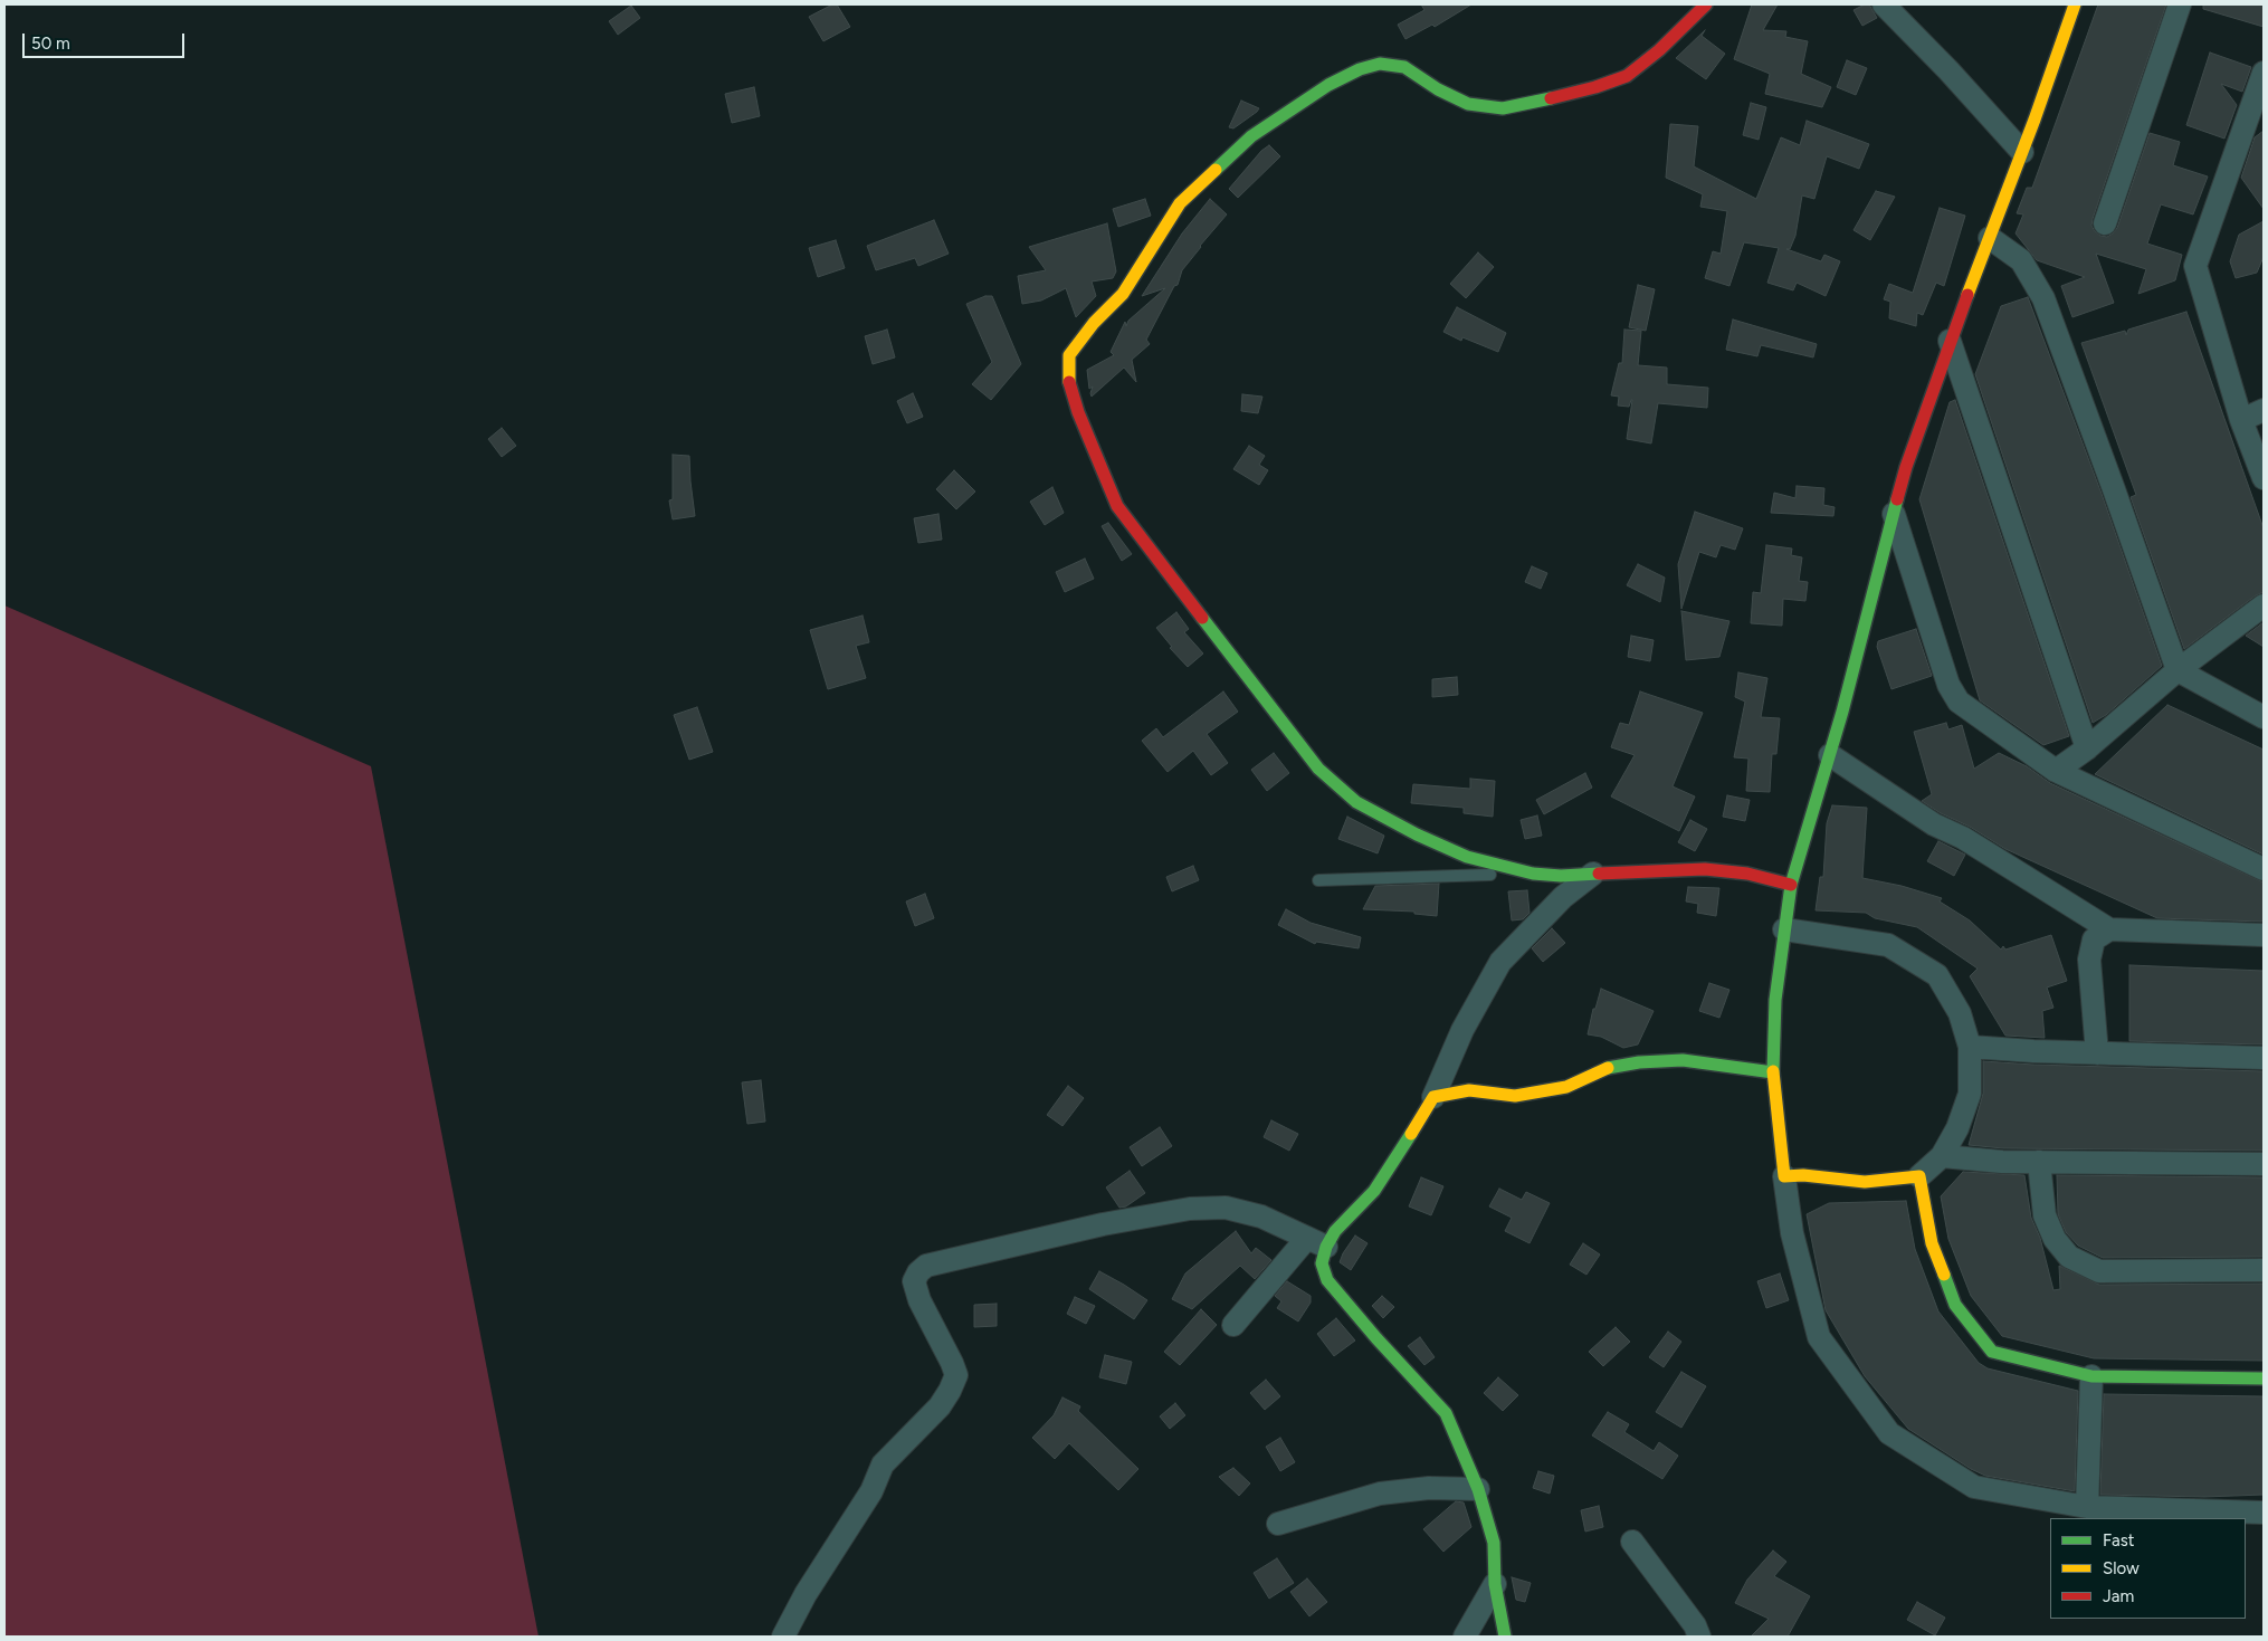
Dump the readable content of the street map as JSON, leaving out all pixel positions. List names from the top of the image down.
{
  "legend": ["Fast", "Slow", "Jam"],
  "scale_bar": "50 m"
}
